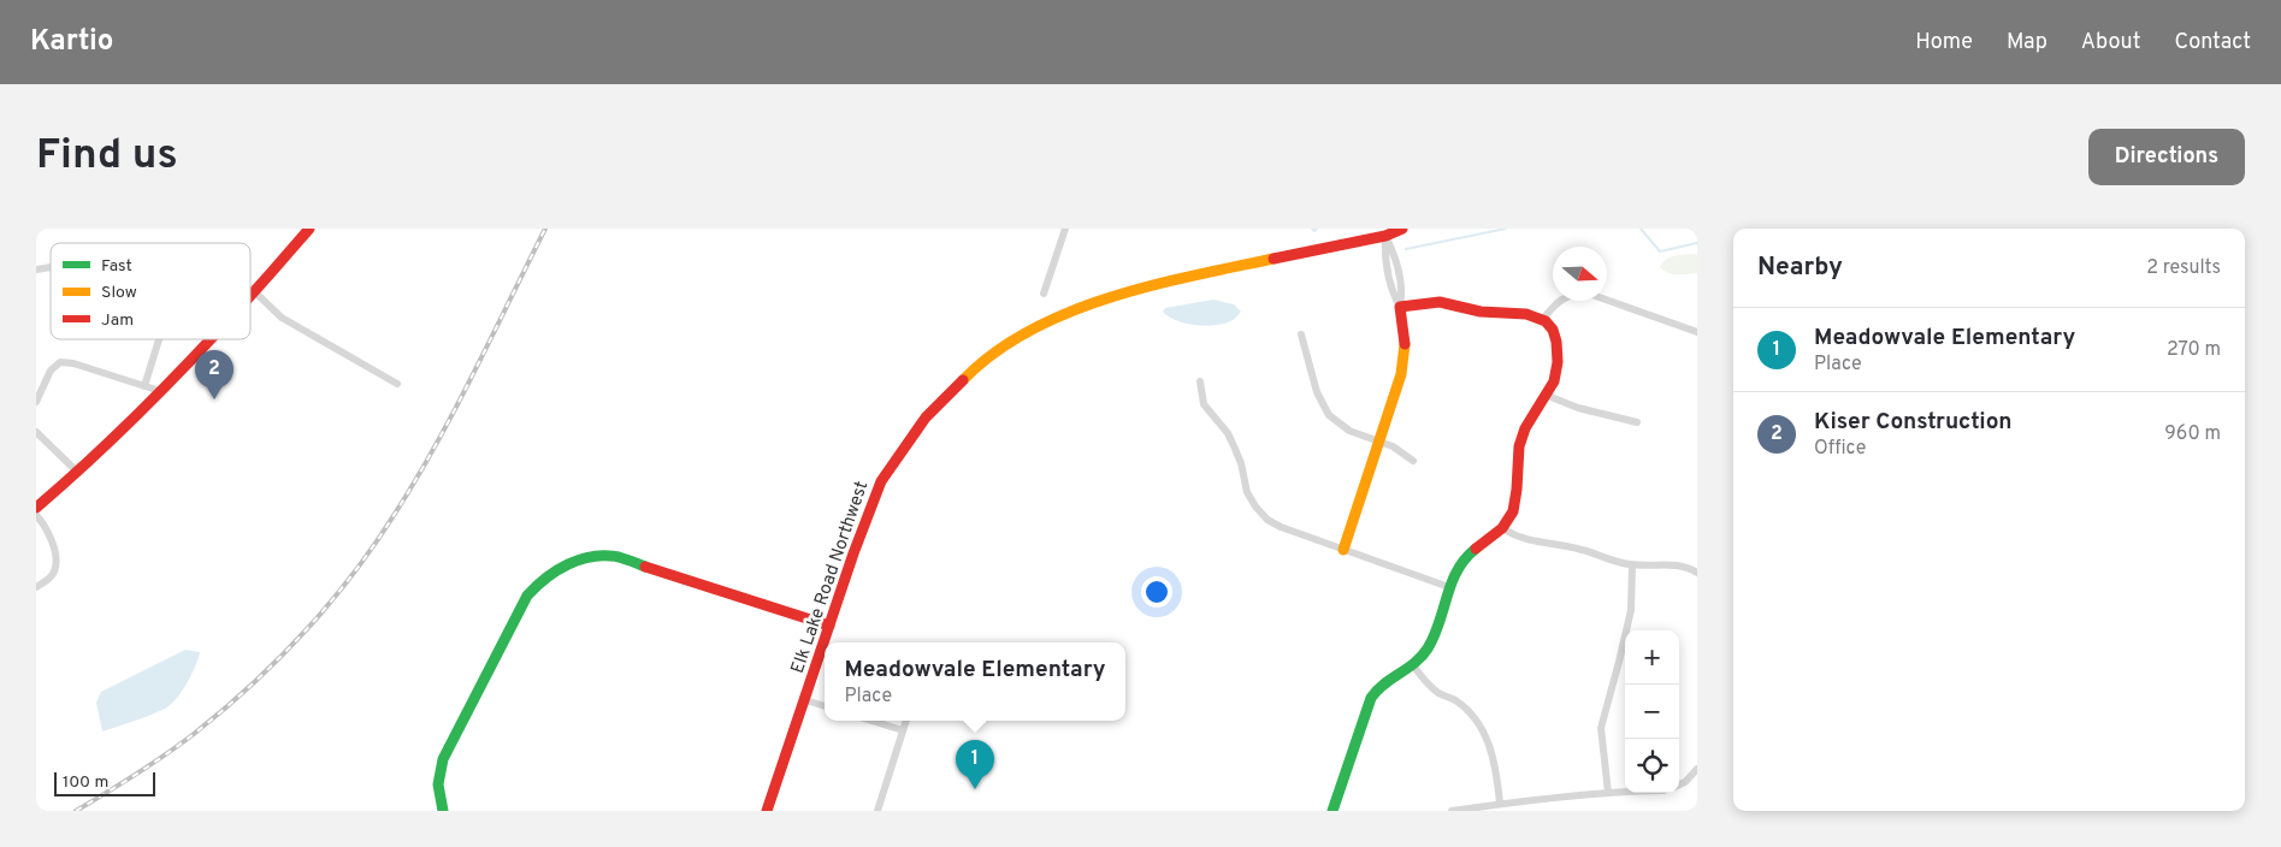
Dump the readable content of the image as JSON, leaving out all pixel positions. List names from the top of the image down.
{
  "streets": {
    "street": ["Elk Lake Road Northwest"]
  },
  "legend": ["Fast", "Slow", "Jam"],
  "scale_bar": "100 m",
  "north": "right",
  "page": {
    "header": "Kartio",
    "nav": [
      "Home",
      "Map",
      "About",
      "Contact"
    ],
    "buttons": "Directions",
    "title": "Find us",
    "heading": ["Nearby", "2 results"],
    "list": [
      {
        "mark": "1",
        "name": "Meadowvale Elementary",
        "note": "Place",
        "value": "270 m"
      },
      {
        "mark": "2",
        "name": "Kiser Construction",
        "note": "Office",
        "value": "960 m"
      }
    ],
    "pins": ["2", "1"],
    "map_buttons": ["+", "−"],
    "popup": ["Meadowvale Elementary", "Place"],
    "scale": "100 m"
  }
}
